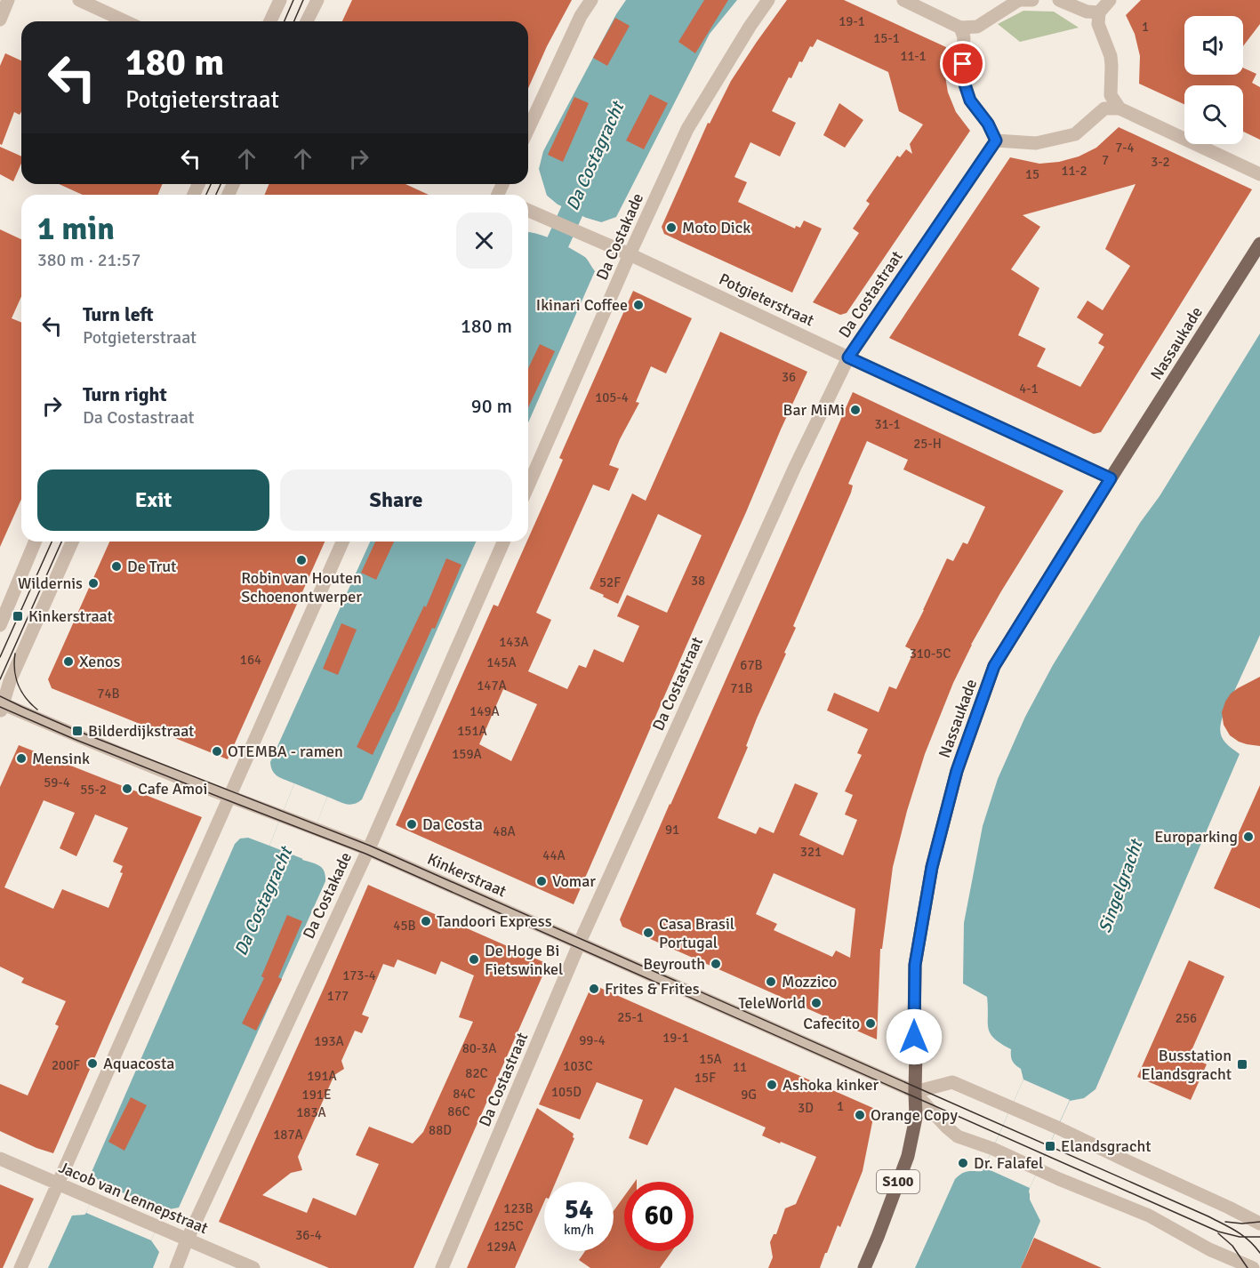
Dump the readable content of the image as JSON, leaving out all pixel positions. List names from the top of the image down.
{
  "streets": {
    "main road": ["Nassaukade", "S100"],
    "street": [
      "Da Costakade",
      "Da Costastraat",
      "Potgieterstraat",
      "Kinkerstraat",
      "Jacob van Lennepstraat"
    ]
  },
  "crossings": [
    ["Da Costakade", "Potgieterstraat"],
    ["Da Costakade", "Kinkerstraat"],
    ["Da Costakade", "Jacob van Lennepstraat"],
    ["Da Costastraat", "Potgieterstraat"],
    ["Da Costastraat", "Kinkerstraat"],
    ["Potgieterstraat", "Nassaukade"],
    ["Nassaukade", "Kinkerstraat"]
  ],
  "water": ["Da Costagracht", "Singelgracht"],
  "places": {
    "other": [
      "Moto Dick",
      "Ikinari Coffee",
      "Bar MiMi",
      "Robin van Houten Schoenontwerper",
      "De Trut",
      "Wildernis",
      "Xenos",
      "OTEMBA - ramen",
      "Mensink",
      "Cafe Amoi",
      "Da Costa",
      "Europarking",
      "Vomar",
      "Tandoori Express",
      "Casa Brasil Portugal",
      "De Hoge Bi Fietswinkel",
      "Beyrouth",
      "Mozzico",
      "Frites & Frites",
      "TeleWorld",
      "Cafecito",
      "Aquacosta",
      "Ashoka kinker",
      "Orange Copy",
      "Dr. Falafel"
    ],
    "transit": [
      "Kinkerstraat",
      "Bilderdijkstraat",
      "Busstation Elandsgracht",
      "Elandsgracht"
    ]
  },
  "house_numbers": [
    "19-1",
    "1",
    "15-1",
    "11-1",
    "7-4",
    "7",
    "3-2",
    "11-2",
    "15",
    "36",
    "4-1",
    "105-4",
    "31-1",
    "25-H",
    "38",
    "52F",
    "143A",
    "310-5C",
    "164",
    "145A",
    "67B",
    "147A",
    "71B",
    "74B",
    "149A",
    "151A",
    "159A",
    "59-4",
    "55-2",
    "91",
    "48A",
    "321",
    "44A",
    "45B",
    "173-4",
    "177",
    "25-1",
    "256",
    "19-1",
    "99-4",
    "193A",
    "80-3A",
    "15A",
    "200F",
    "103C",
    "11",
    "82C",
    "191A",
    "15F",
    "105D",
    "84C",
    "191E",
    "9G",
    "1",
    "3D",
    "86C",
    "183A",
    "88D",
    "187A",
    "123B",
    "125C",
    "36-4",
    "129A"
  ],
  "page": {
    "turn": ["180 m", "Potgieterstraat"],
    "heading": ["1 min", "380 m · 21:57"],
    "list": [
      {
        "name": "Turn left",
        "note": "Potgieterstraat",
        "value": "180 m"
      },
      {
        "name": "Turn right",
        "note": "Da Costastraat",
        "value": "90 m"
      }
    ],
    "buttons": ["Exit", "Share"],
    "speed": "54 km/h",
    "limit": "60"
  }
}
